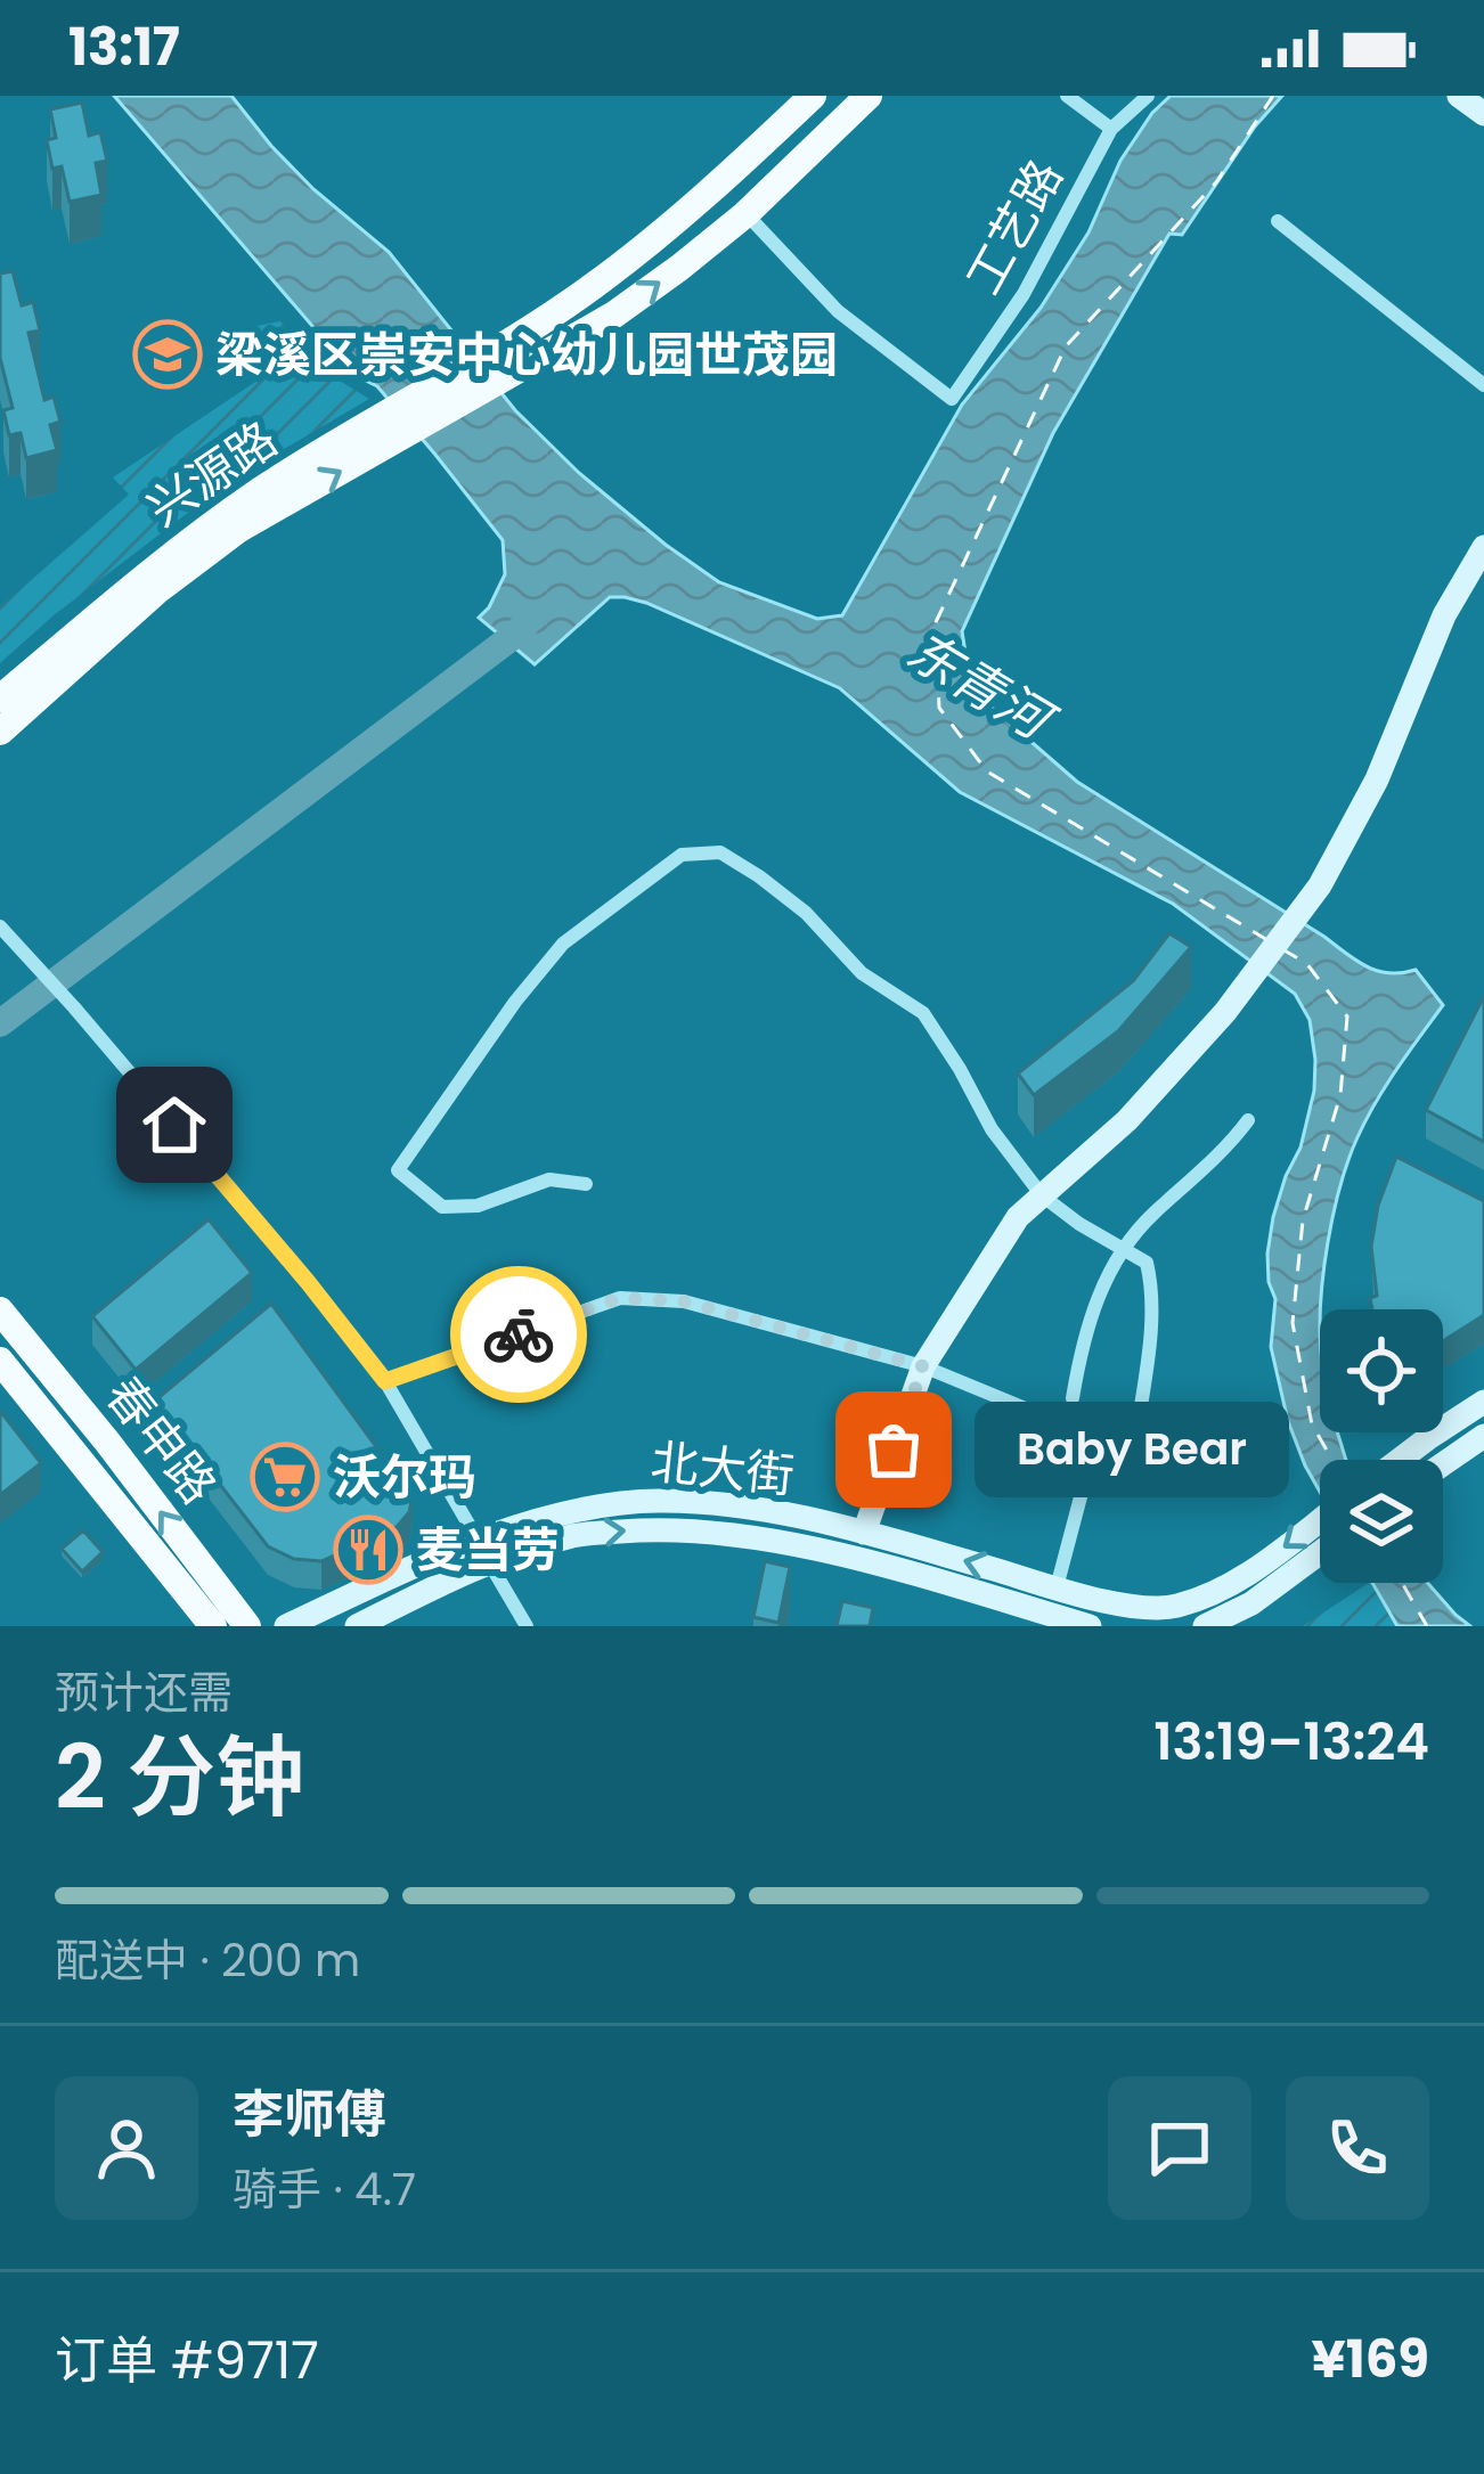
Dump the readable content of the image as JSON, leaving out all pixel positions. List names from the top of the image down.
{
  "streets": {
    "main road": ["兴源路", "春申路", "北大街"],
    "street": ["工艺路"]
  },
  "water": ["东青河"],
  "places": {
    "school or university": ["梁溪区崇安中心幼儿园世茂园"],
    "other": ["Baby Bear"],
    "supermarket": ["沃尔玛"],
    "restaurant": ["麦当劳"]
  },
  "page": {
    "status": "13:17",
    "bubble": "Baby Bear",
    "heading": ["2 分钟", "预计还需", "13:19–13:24"],
    "panel": [
      "李师傅",
      "骑手 · 4.7",
      "订单 #9717",
      "¥169"
    ],
    "bar": "配送中 · 200 m"
  }
}
